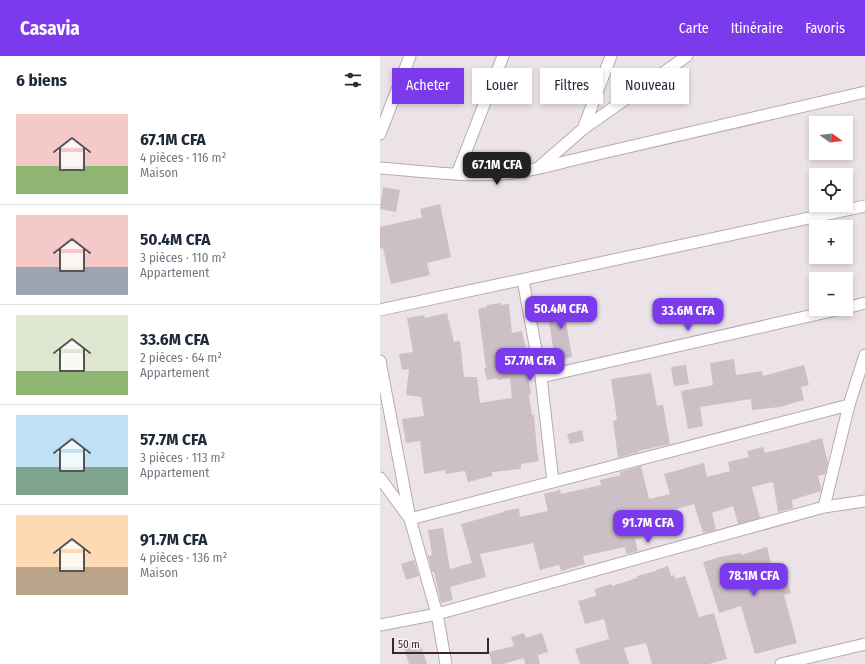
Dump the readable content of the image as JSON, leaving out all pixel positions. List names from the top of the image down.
{
  "scale_bar": "50 m",
  "north": "right",
  "page": {
    "header": "Casavia",
    "nav": ["Carte", "Itinéraire", "Favoris"],
    "heading": "6 biens",
    "chip": [
      "Acheter",
      "Louer",
      "Filtres",
      "Nouveau"
    ],
    "list": [
      {
        "name": "67.1M CFA",
        "note": "4 pièces · 116 m² · Maison"
      },
      {
        "name": "50.4M CFA",
        "note": "3 pièces · 110 m² · Appartement"
      },
      {
        "name": "33.6M CFA",
        "note": "2 pièces · 64 m² · Appartement"
      },
      {
        "name": "57.7M CFA",
        "note": "3 pièces · 113 m² · Appartement"
      },
      {
        "name": "91.7M CFA",
        "note": "4 pièces · 136 m² · Maison"
      }
    ],
    "map_buttons": ["+", "−"],
    "price": [
      "67.1M CFA",
      "50.4M CFA",
      "33.6M CFA",
      "57.7M CFA",
      "91.7M CFA",
      "78.1M CFA"
    ],
    "scale": "50 m"
  }
}
